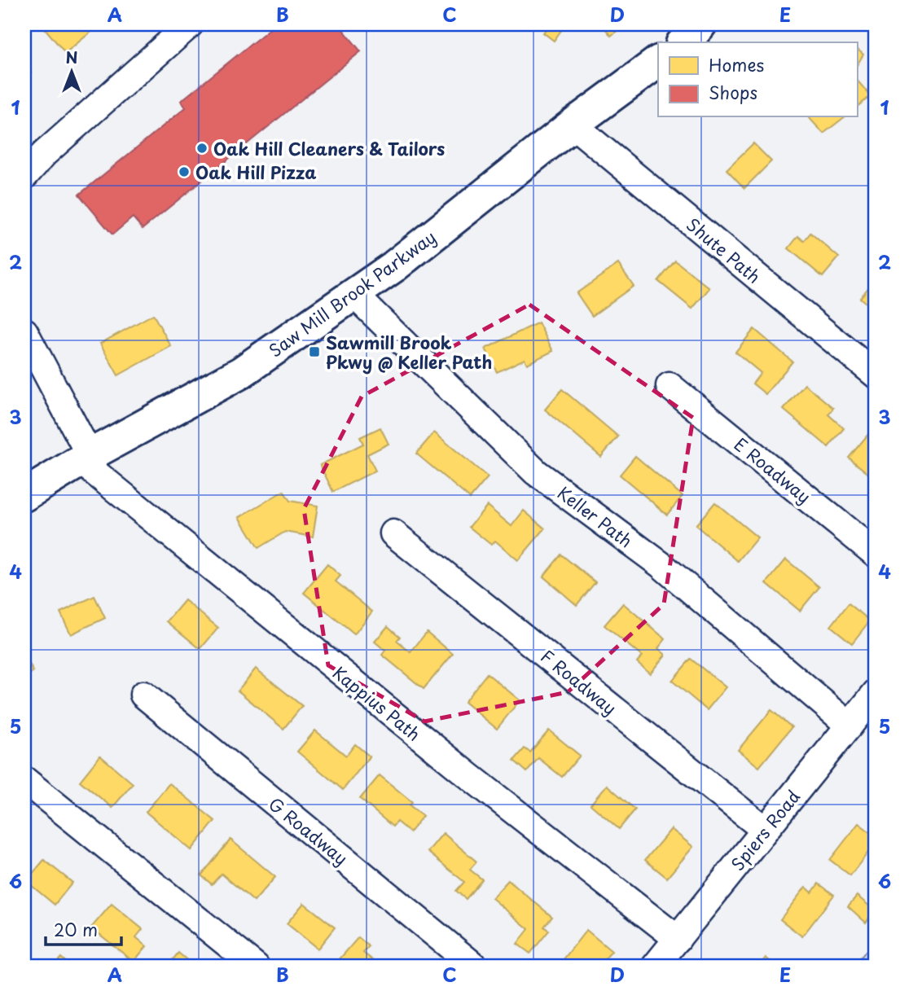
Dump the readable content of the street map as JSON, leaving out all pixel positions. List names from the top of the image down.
{
  "streets": {
    "street": [
      "Shute Path",
      "Saw Mill Brook Parkway",
      "E Roadway",
      "Keller Path",
      "F Roadway",
      "Kappius Path",
      "Spiers Road",
      "G Roadway"
    ]
  },
  "crossings": [
    ["Shute Path", "Saw Mill Brook Parkway"],
    ["Saw Mill Brook Parkway", "Keller Path"],
    ["Saw Mill Brook Parkway", "Kappius Path"],
    ["Keller Path", "Spiers Road"],
    ["F Roadway", "Spiers Road"],
    ["Kappius Path", "Spiers Road"]
  ],
  "places": {
    "other": ["Oak Hill Cleaners & Tailors", "Oak Hill Pizza"],
    "transit": ["Sawmill Brook Pkwy @ Keller Path"]
  },
  "legend": ["Homes", "Shops"],
  "scale_bar": "20 m",
  "north": "top",
  "grid": {
    "columns": [
      "A",
      "B",
      "C",
      "D",
      "E"
    ],
    "rows": [
      "1",
      "2",
      "3",
      "4",
      "5",
      "6"
    ]
  }
}
